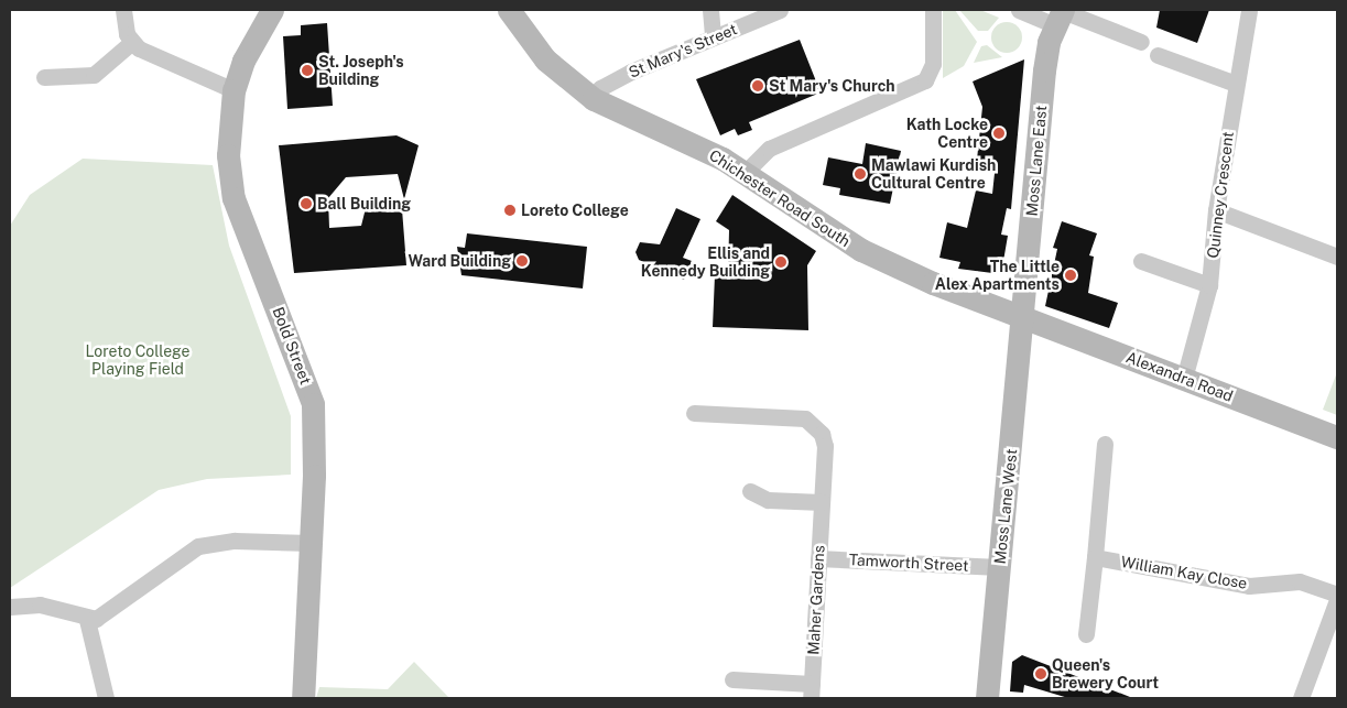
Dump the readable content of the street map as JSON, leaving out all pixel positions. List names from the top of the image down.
{
  "streets": {
    "street": [
      "St Mary's Street",
      "Moss Lane East",
      "Quinney Crescent",
      "Chichester Road South",
      "Bold Street",
      "Alexandra Road",
      "Moss Lane West",
      "Tamworth Street",
      "William Kay Close",
      "Maher Gardens"
    ]
  },
  "crossings": [
    ["St Mary's Street", "Chichester Road South"],
    ["Moss Lane East", "Chichester Road South"],
    ["Moss Lane East", "Alexandra Road"],
    ["Moss Lane East", "Moss Lane West"],
    ["Quinney Crescent", "Alexandra Road"],
    ["Chichester Road South", "Alexandra Road"],
    ["Chichester Road South", "Moss Lane West"],
    ["Alexandra Road", "Moss Lane West"],
    ["Moss Lane West", "Tamworth Street"],
    ["Tamworth Street", "Maher Gardens"]
  ],
  "parks": ["Loreto College Playing Field"],
  "places": [
    "St. Joseph's Building",
    "St Mary's Church",
    "Kath Locke Centre",
    "Mawlawi Kurdish Cultural Centre",
    "Ball Building",
    "Loreto College",
    "Ward Building",
    "Ellis and Kennedy Building",
    "The Little Alex Apartments",
    "Queen's Brewery Court"
  ]
}
